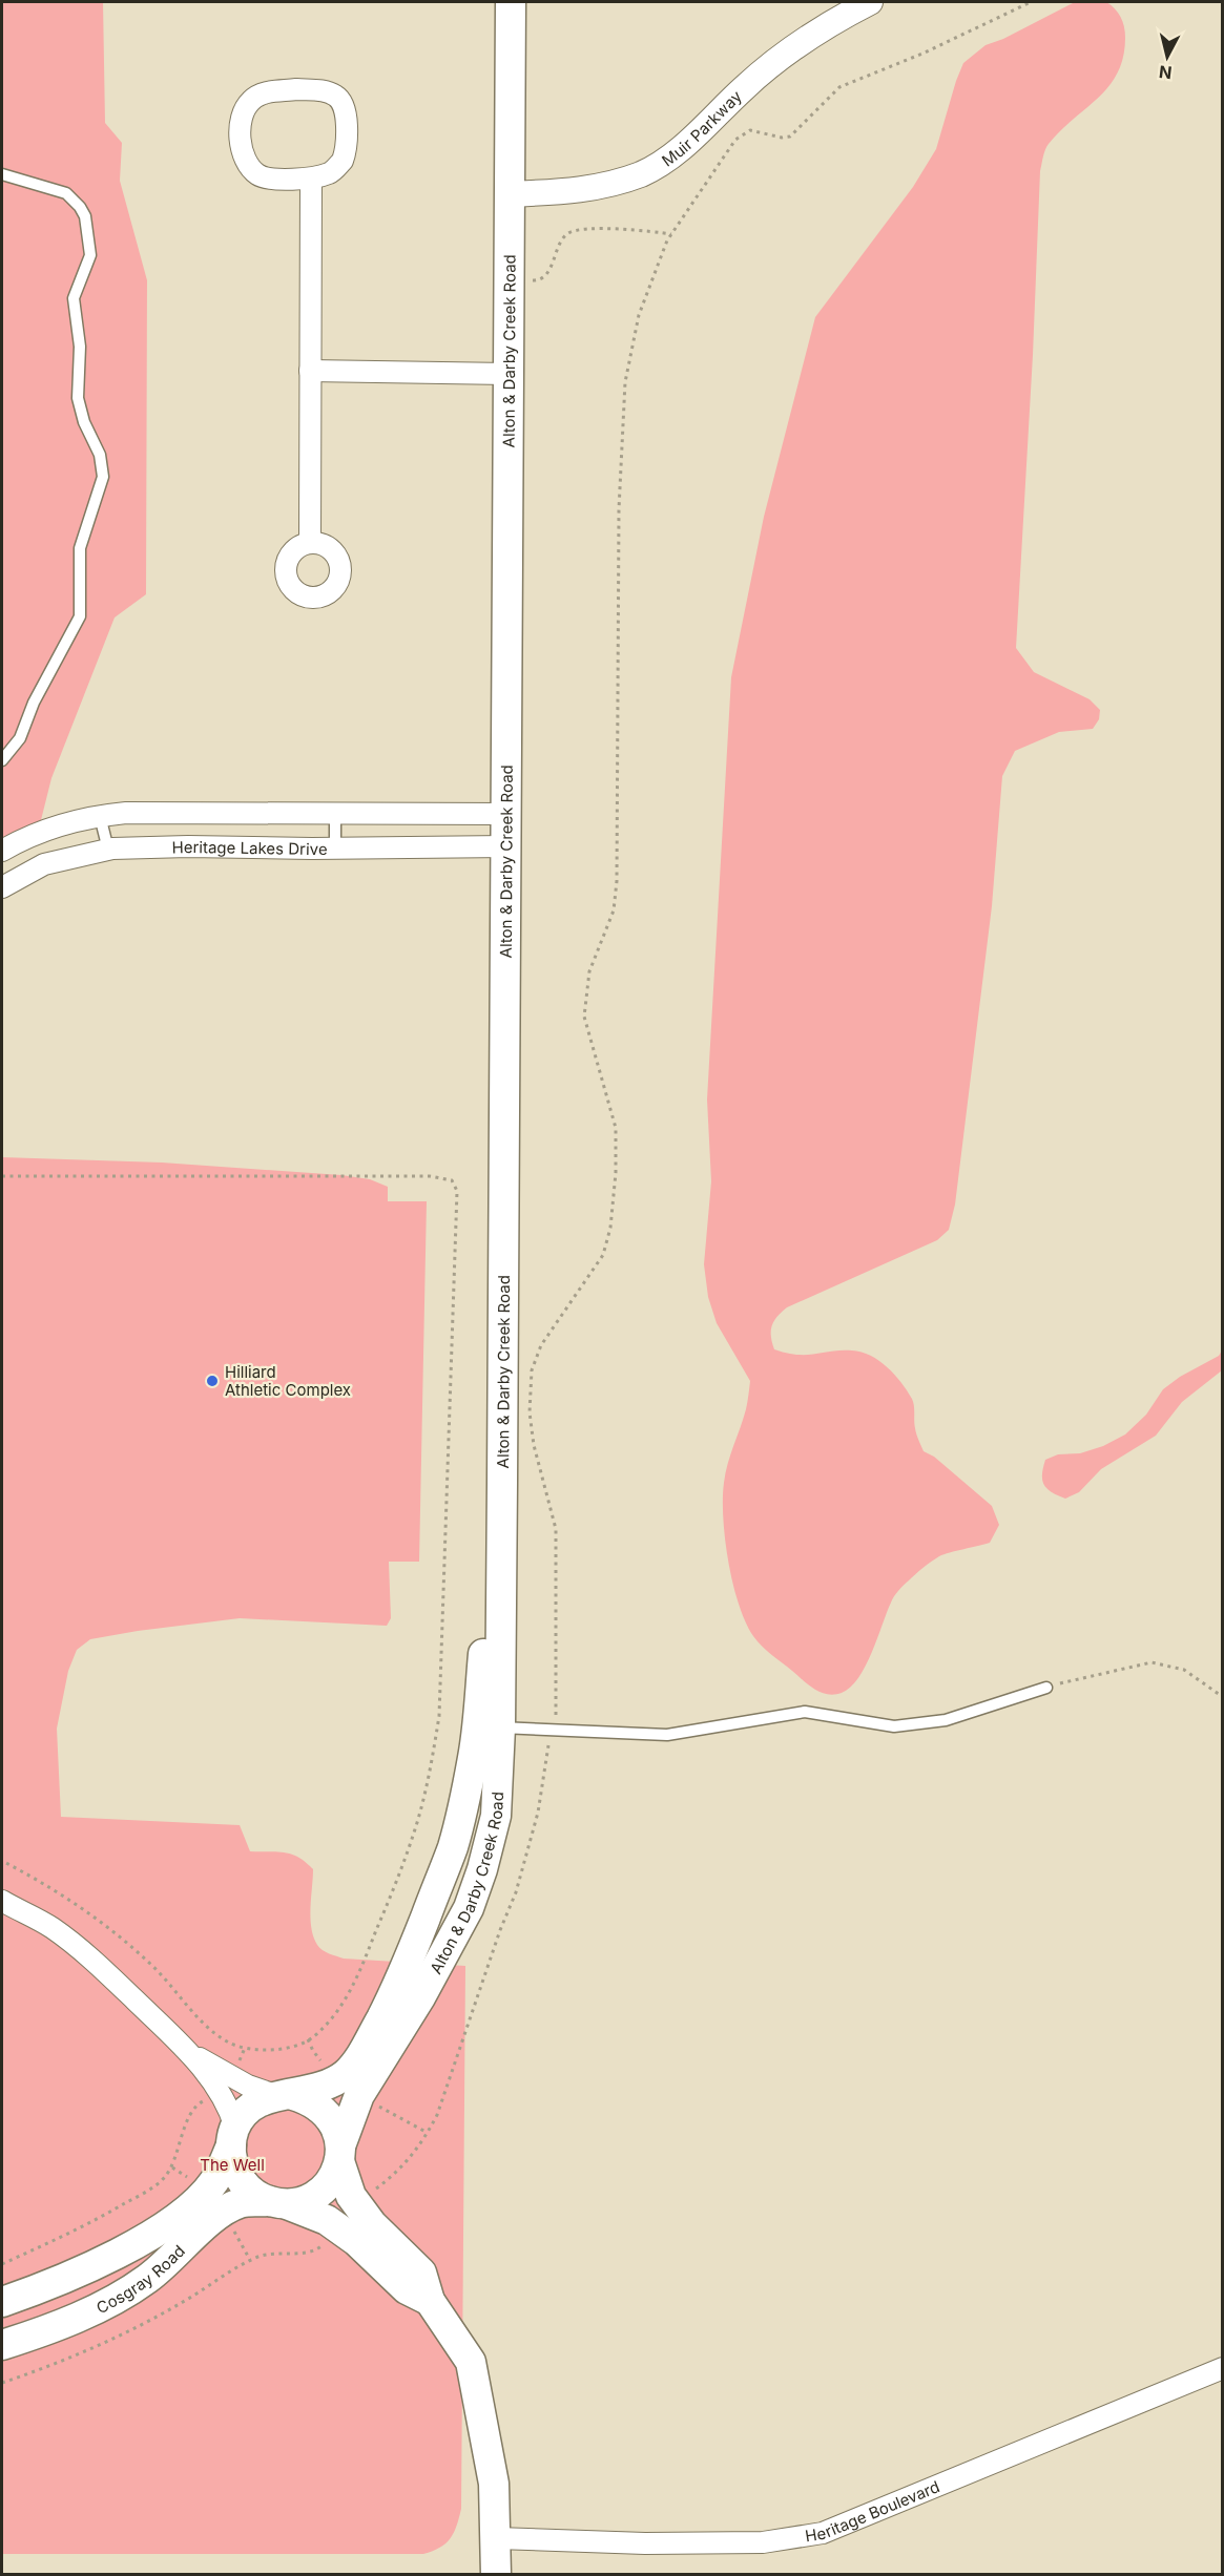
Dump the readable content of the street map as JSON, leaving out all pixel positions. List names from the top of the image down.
{
  "streets": {
    "main road": ["Alton & Darby Creek Road", "Cosgray Road"],
    "street": ["Muir Parkway", "Heritage Lakes Drive", "Heritage Boulevard"]
  },
  "crossings": [
    ["Muir Parkway", "Alton & Darby Creek Road"],
    ["Alton & Darby Creek Road", "Heritage Lakes Drive"],
    ["Alton & Darby Creek Road", "Cosgray Road"]
  ],
  "parks": ["The Well"],
  "places": ["Hilliard Athletic Complex"],
  "north": "bottom"
}
